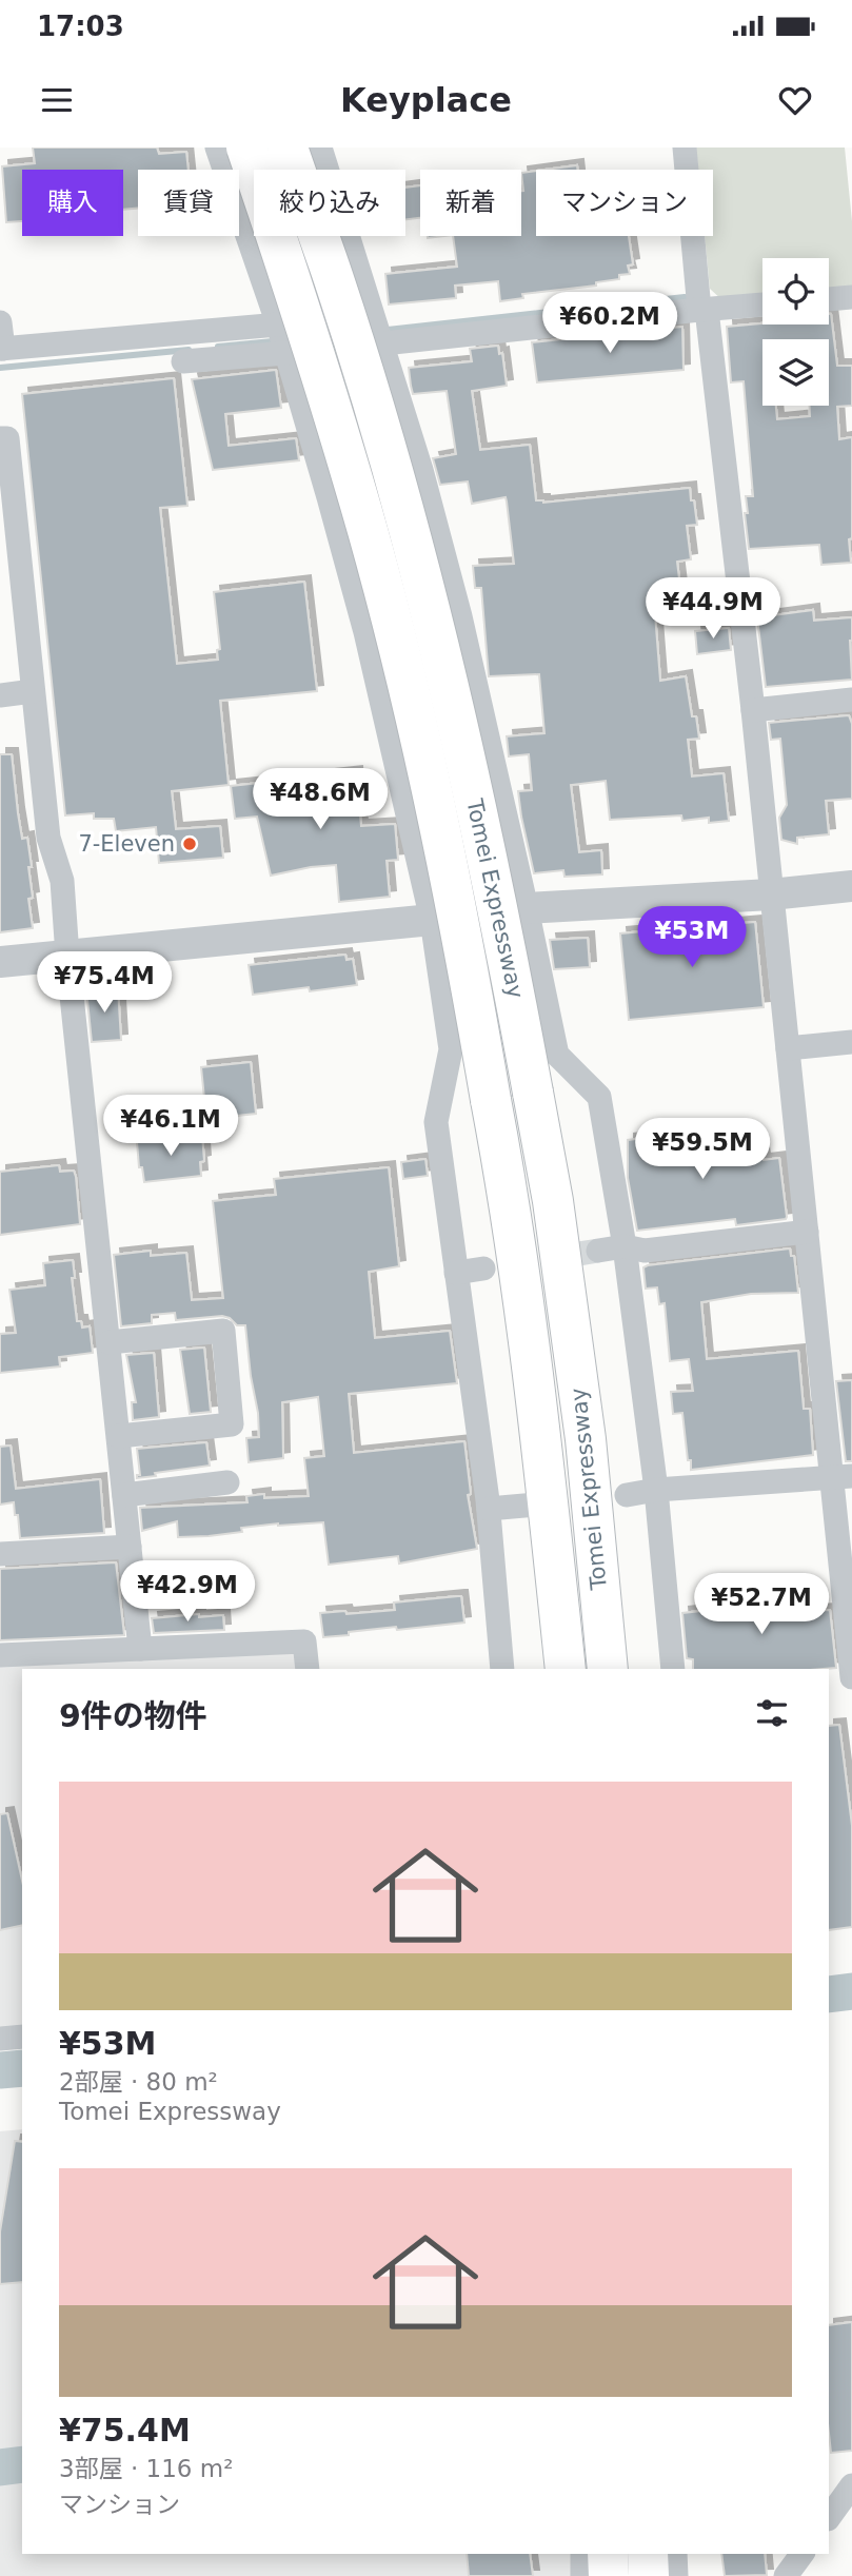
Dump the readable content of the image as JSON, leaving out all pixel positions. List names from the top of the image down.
{
  "streets": {
    "highway": ["Tomei Expressway"]
  },
  "places": ["7-Eleven"],
  "page": {
    "status": "17:03",
    "header": "Keyplace",
    "chip": [
      "購入",
      "賃貸",
      "絞り込み",
      "新着",
      "マンション"
    ],
    "price": [
      "¥60.2M",
      "¥44.9M",
      "¥48.6M",
      "¥53M",
      "¥75.4M",
      "¥46.1M",
      "¥59.5M",
      "¥42.9M",
      "¥52.7M"
    ],
    "heading": "9件の物件",
    "list": [
      {
        "name": "¥53M",
        "note": "2部屋 · 80 m² · Tomei Expressway"
      },
      {
        "name": "¥75.4M",
        "note": "3部屋 · 116 m² · マンション"
      }
    ]
  }
}
